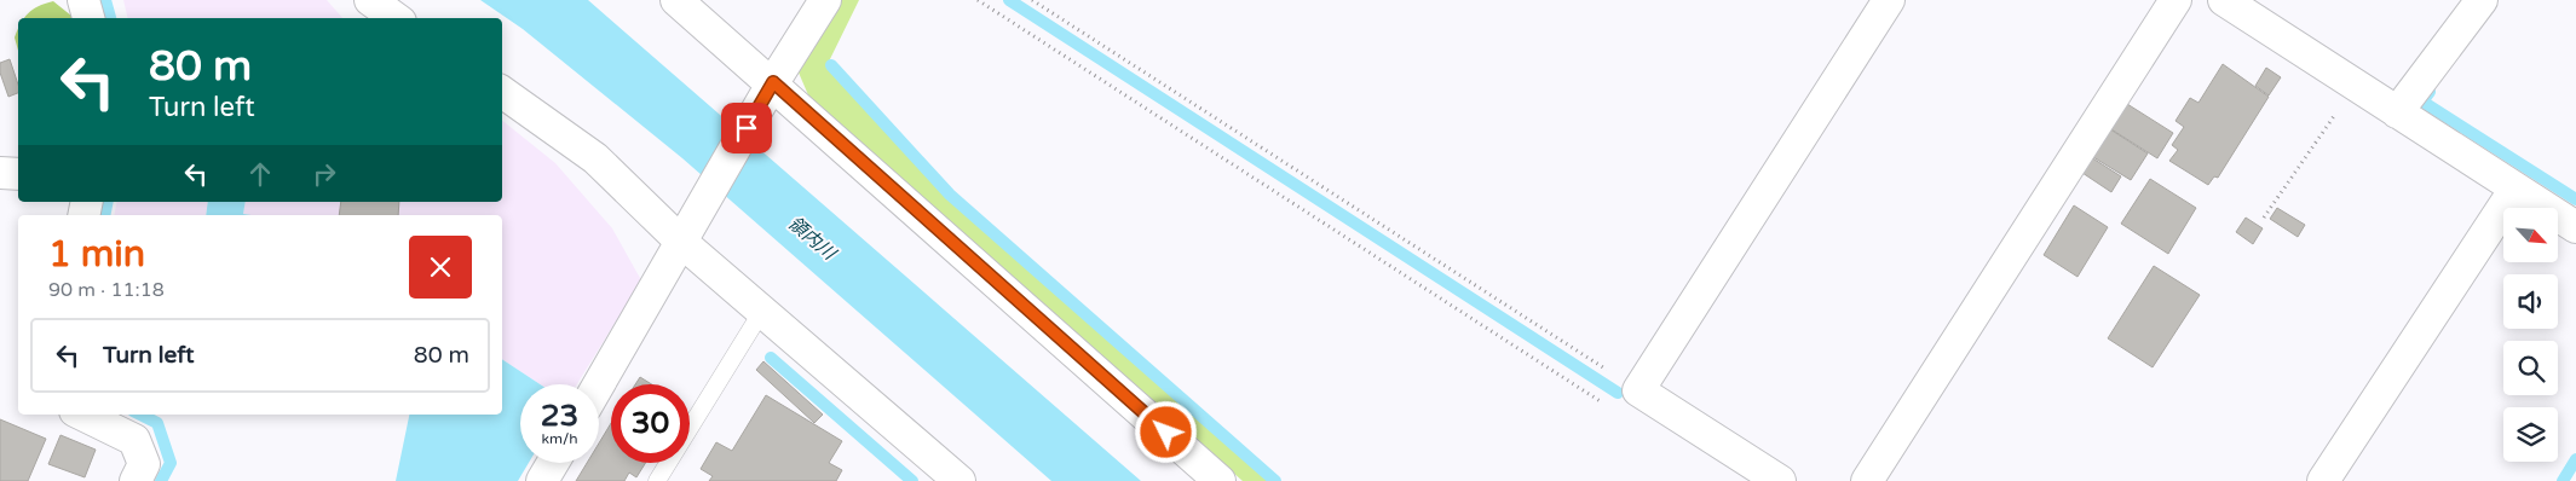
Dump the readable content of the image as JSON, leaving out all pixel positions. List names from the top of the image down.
{
  "water": ["領内川"],
  "north": "bottom right",
  "page": {
    "turn": ["80 m", "Turn left"],
    "heading": ["1 min", "90 m · 11:18"],
    "list": [
      {
        "name": "Turn left",
        "value": "80 m"
      }
    ],
    "speed": "23 km/h",
    "limit": "30"
  }
}
